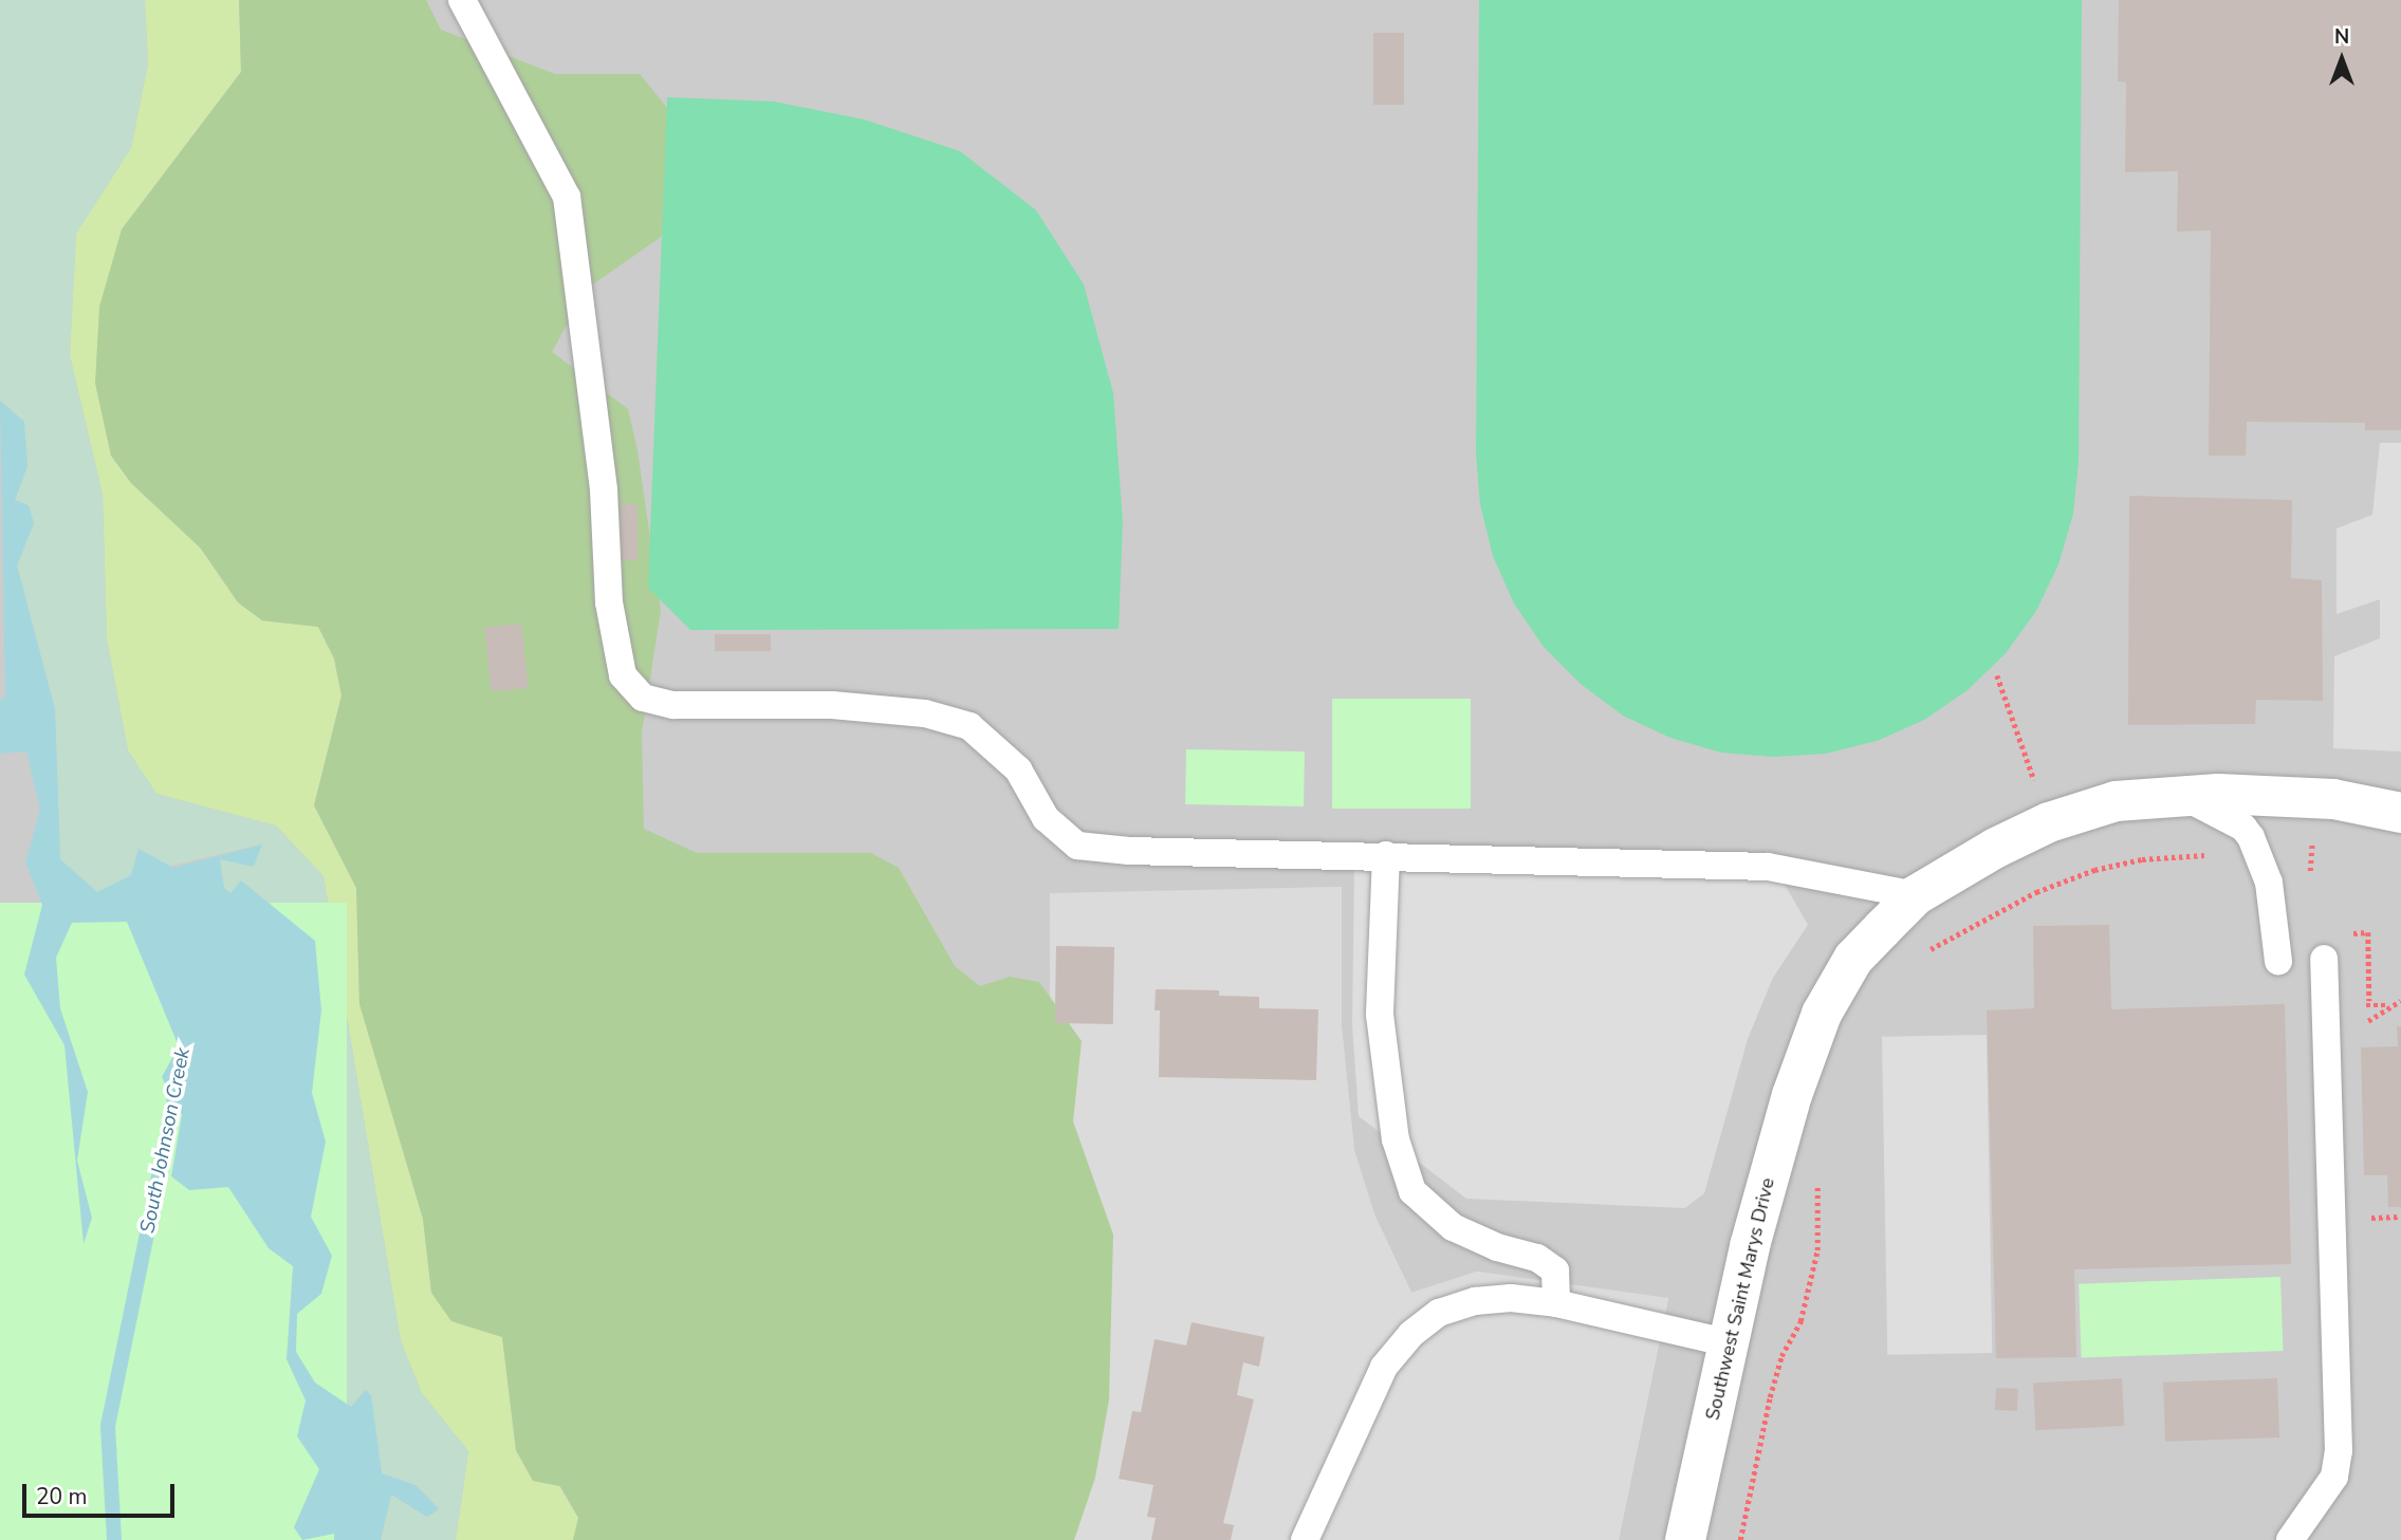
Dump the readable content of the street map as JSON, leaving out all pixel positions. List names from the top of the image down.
{
  "streets": {
    "street": ["Southwest Saint Marys Drive"]
  },
  "water": ["South Johnson Creek"],
  "scale_bar": "20 m",
  "north": "top"
}
